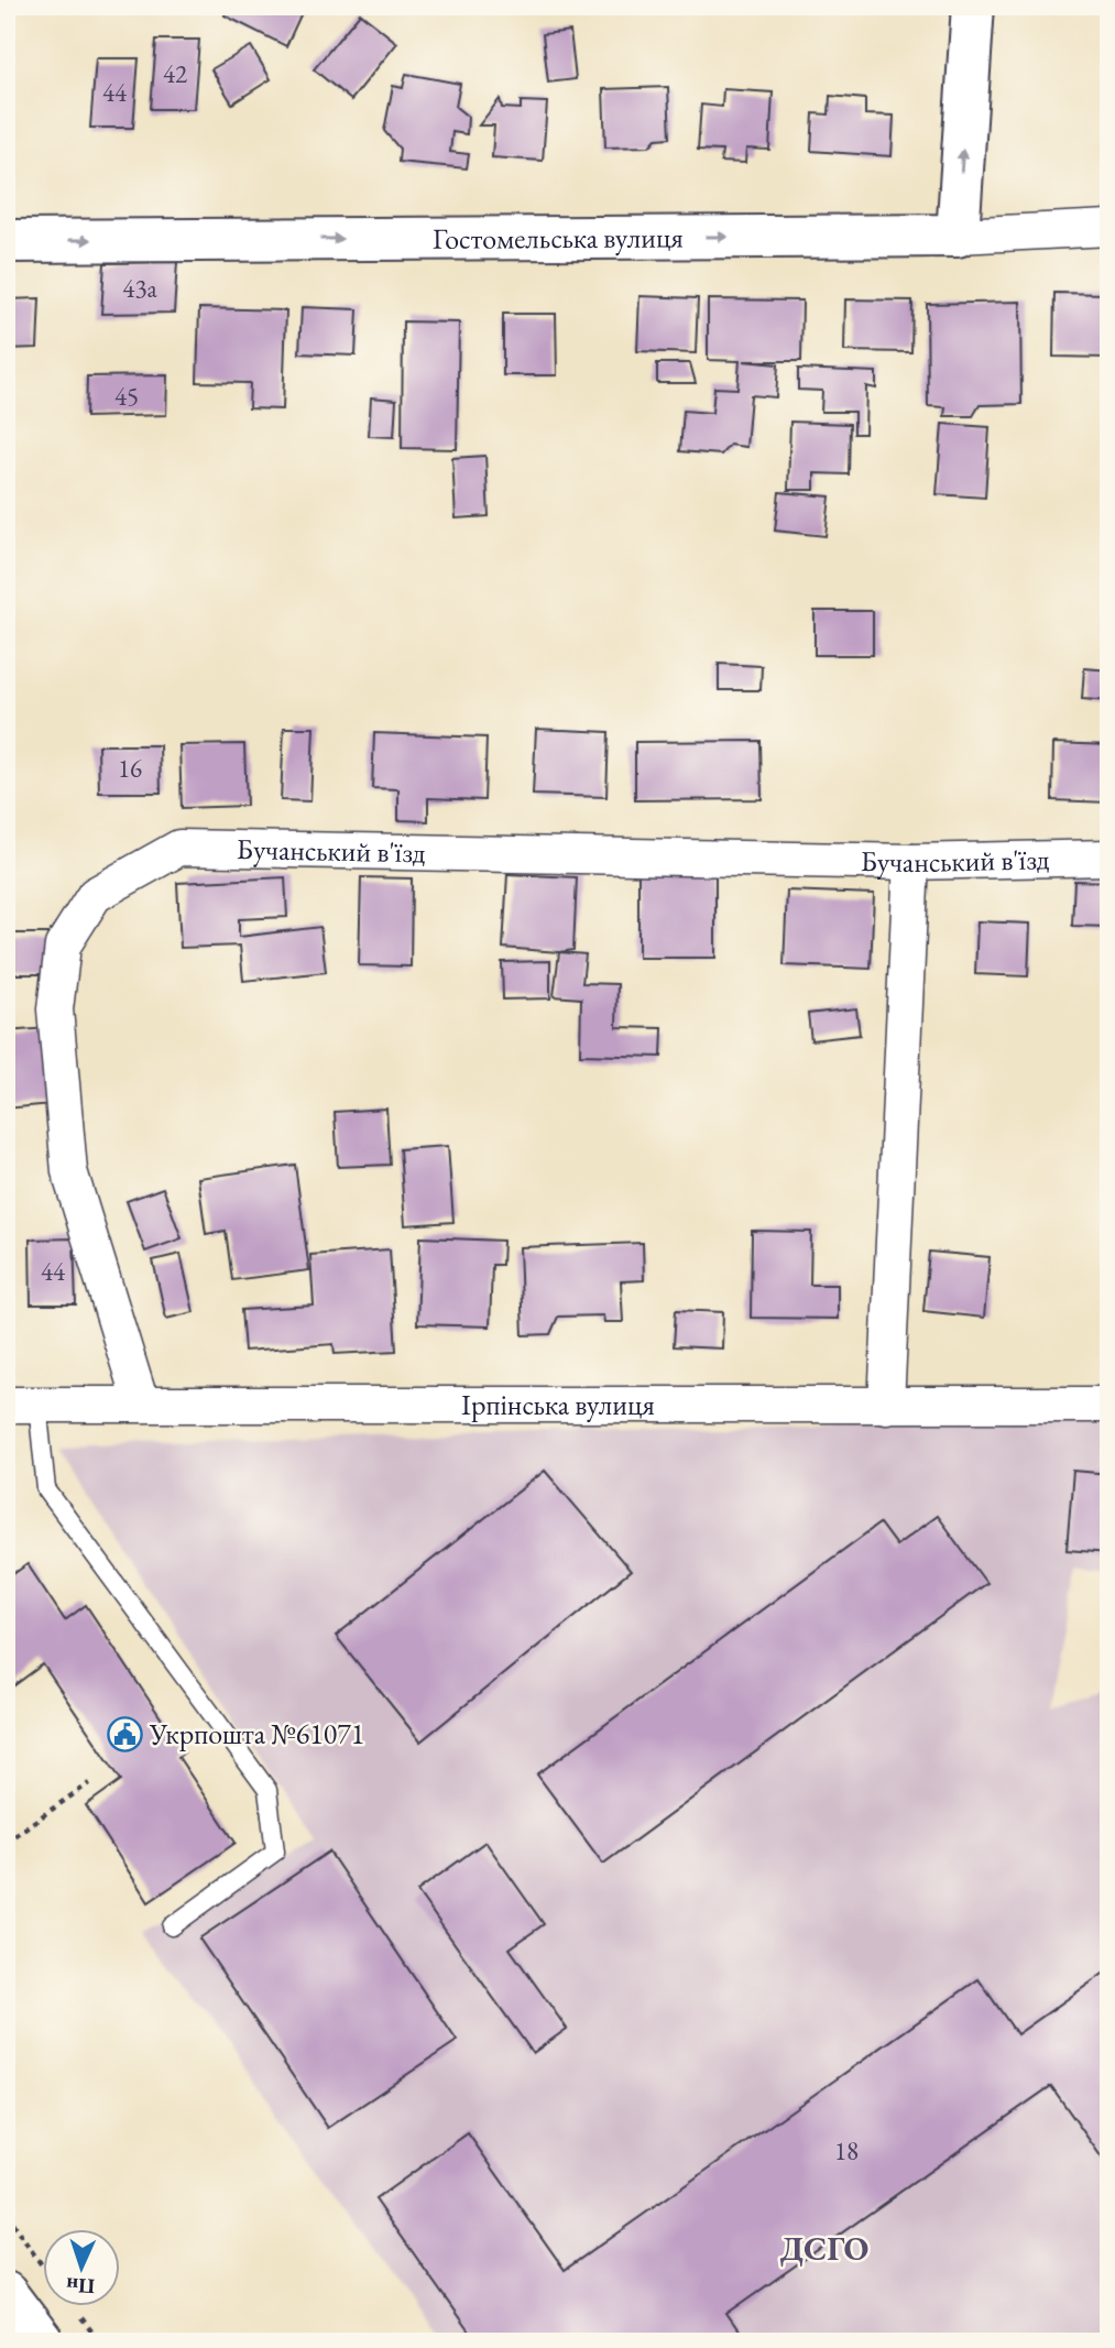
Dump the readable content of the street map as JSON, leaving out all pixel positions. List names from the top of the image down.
{
  "streets": {
    "main road": ["Гостомельська вулиця"],
    "street": ["Бучанський в'їзд", "Ірпінська вулиця"]
  },
  "crossings": [
    ["Бучанський в'їзд", "Ірпінська вулиця"]
  ],
  "one_way": ["Гостомельська вулиця"],
  "districts": ["ДСГО"],
  "places": {
    "public building": ["Укрпошта №61071"]
  },
  "house_numbers": [
    "42",
    "44",
    "43а",
    "45",
    "16",
    "44",
    "18"
  ],
  "north": "bottom"
}
